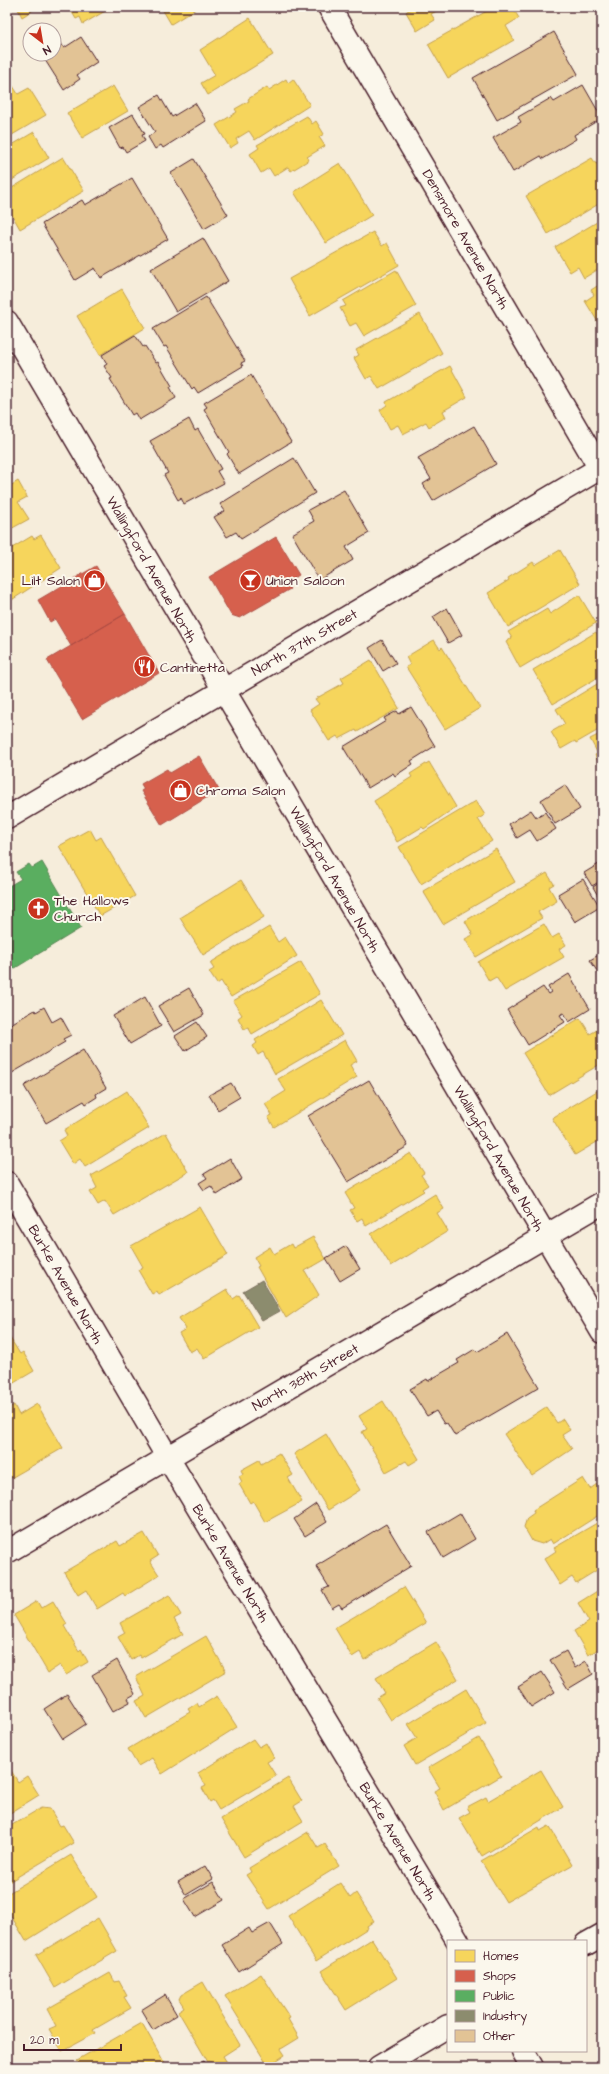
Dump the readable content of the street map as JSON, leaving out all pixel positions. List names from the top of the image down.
{
  "streets": {
    "street": [
      "Densmore Avenue North",
      "Wallingford Avenue North",
      "North 37th Street",
      "Burke Avenue North",
      "North 38th Street"
    ]
  },
  "crossings": [
    ["Densmore Avenue North", "North 37th Street"],
    ["Wallingford Avenue North", "North 37th Street"],
    ["Wallingford Avenue North", "North 38th Street"],
    ["Burke Avenue North", "North 38th Street"]
  ],
  "places": {
    "shop": ["Lilt Salon", "Chroma Salon"],
    "bar": ["Union Saloon"],
    "restaurant": ["Cantinetta"],
    "church": ["The Hallows Church"]
  },
  "legend": [
    "Homes",
    "Shops",
    "Public",
    "Industry",
    "Other"
  ],
  "scale_bar": "20 m",
  "north": "bottom right"
}
